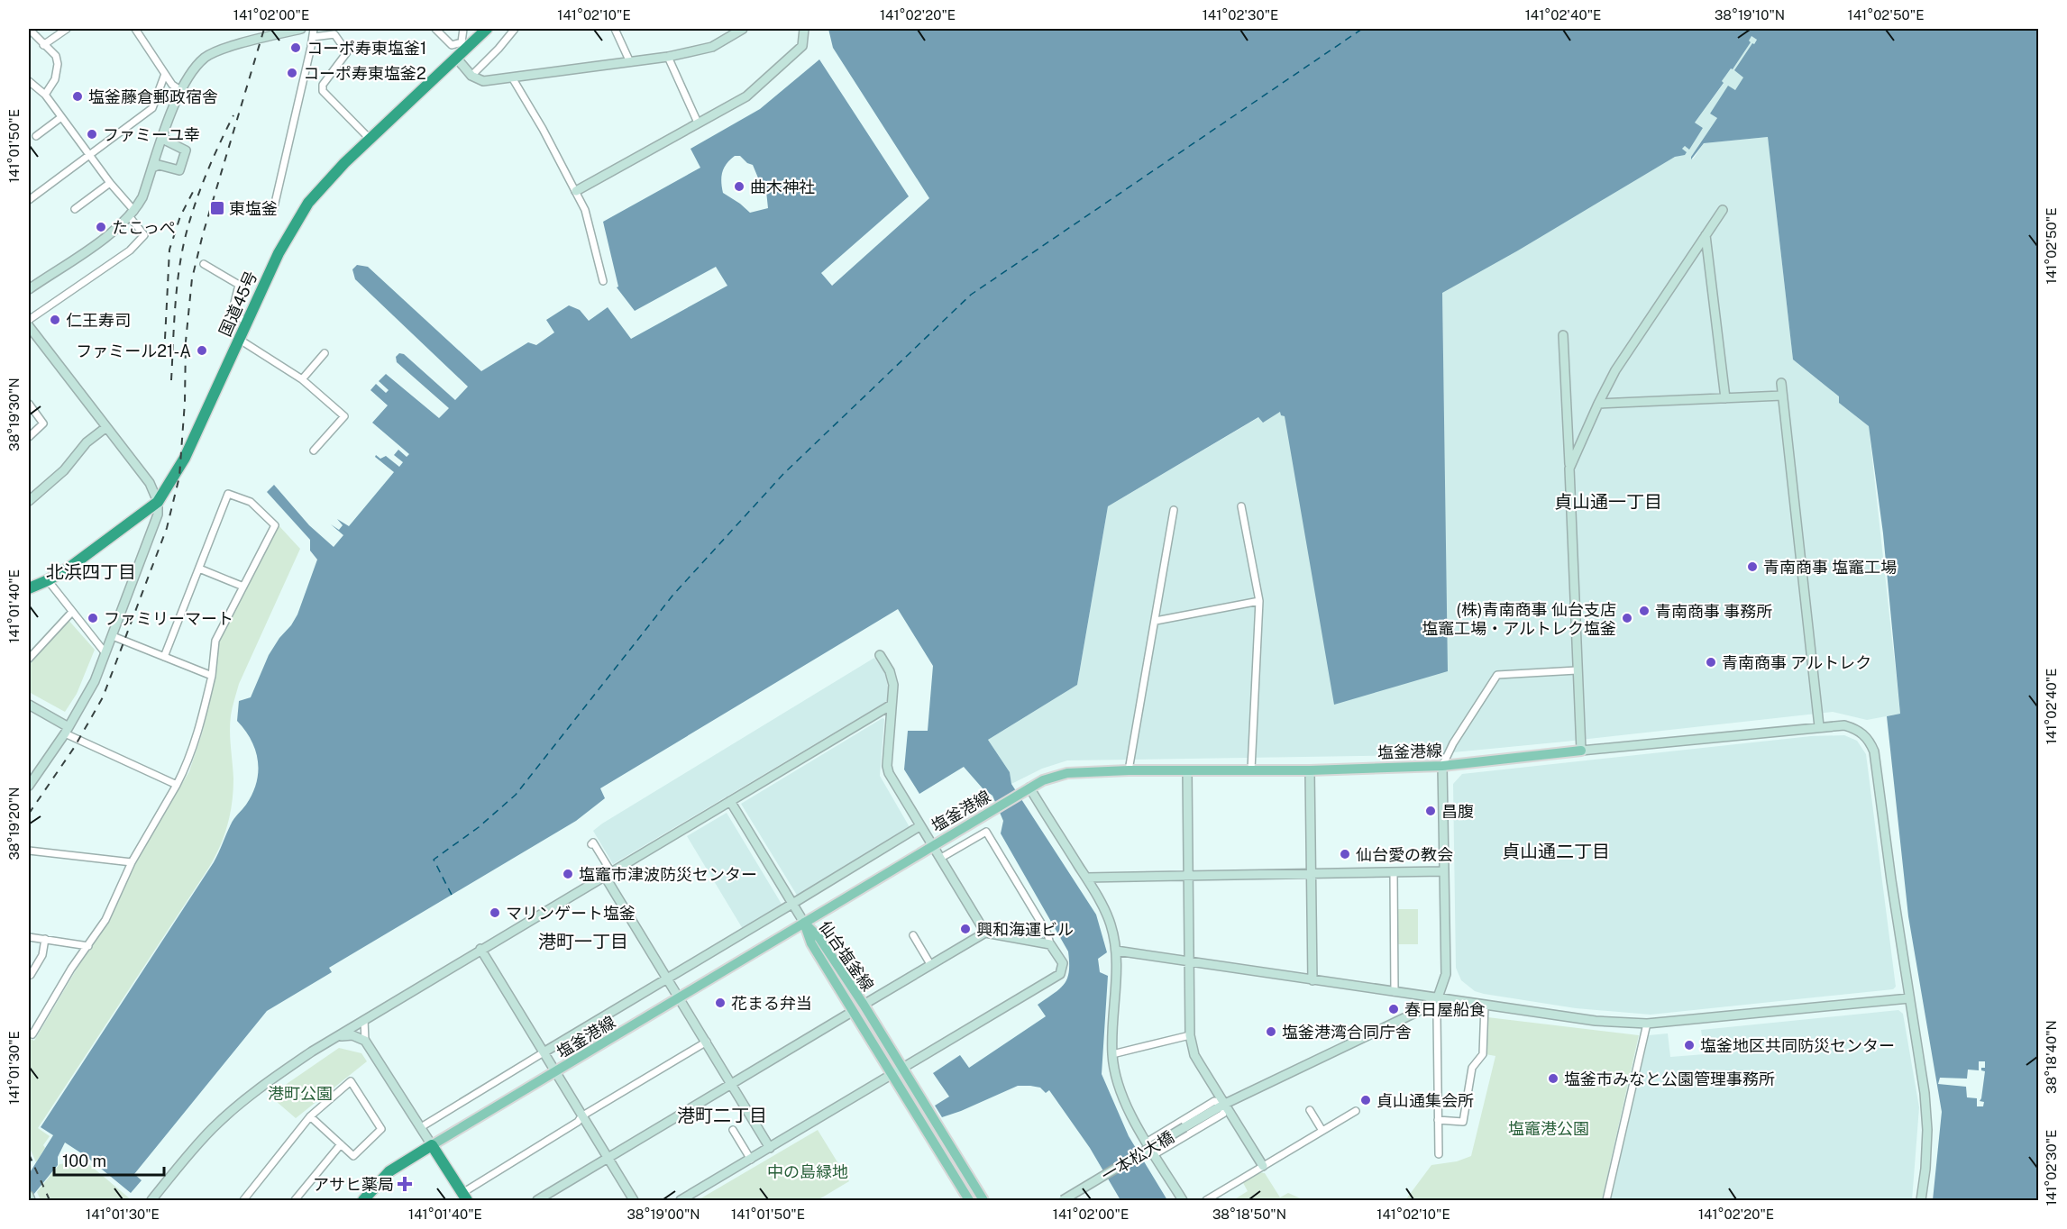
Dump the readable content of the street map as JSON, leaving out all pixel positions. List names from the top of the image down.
{
  "streets": {
    "highway": ["国道45号"],
    "main road": ["塩釜港線", "仙台塩釜線"],
    "street": ["一本松大橋"]
  },
  "crossings": [
    ["塩釜港線", "仙台塩釜線"]
  ],
  "districts": [
    "貞山通一丁目",
    "北浜四丁目",
    "貞山通二丁目",
    "港町一丁目",
    "港町二丁目"
  ],
  "parks": ["港町公園", "塩竈港公園", "中の島緑地"],
  "places": {
    "other": [
      "コーポ寿東塩釜1",
      "コーポ寿東塩釜2",
      "塩釜藤倉郵政宿舎",
      "ファミーユ幸",
      "曲木神社",
      "たこっぺ",
      "仁王寿司",
      "ファミール21-A",
      "青南商事 塩竈工場",
      "青南商事 事務所",
      "ファミリーマート",
      "(株)青南商事 仙台支店 塩竈工場・アルトレク塩釜",
      "青南商事 アルトレク",
      "昌腹",
      "仙台愛の教会",
      "塩竈市津波防災センター",
      "マリンゲート塩釜",
      "興和海運ビル",
      "花まる弁当",
      "春日屋船食",
      "塩釜港湾合同庁舎",
      "塩釜地区共同防災センター",
      "塩釜市みなと公園管理事務所",
      "貞山通集会所"
    ],
    "transit": ["東塩釜"],
    "health": ["アサヒ薬局"]
  },
  "scale_bar": "100 m",
  "coordinates": [
    "141°02'00\"E",
    "141°02'10\"E",
    "141°02'20\"E",
    "141°02'30\"E",
    "141°02'40\"E",
    "38°19'10\"N",
    "141°02'50\"E",
    "141°01'50\"E",
    "38°19'30\"N",
    "141°01'40\"E",
    "38°19'20\"N",
    "38°18'40\"N",
    "141°01'30\"E",
    "38°19'00\"N",
    "38°18'50\"N"
  ]
}
